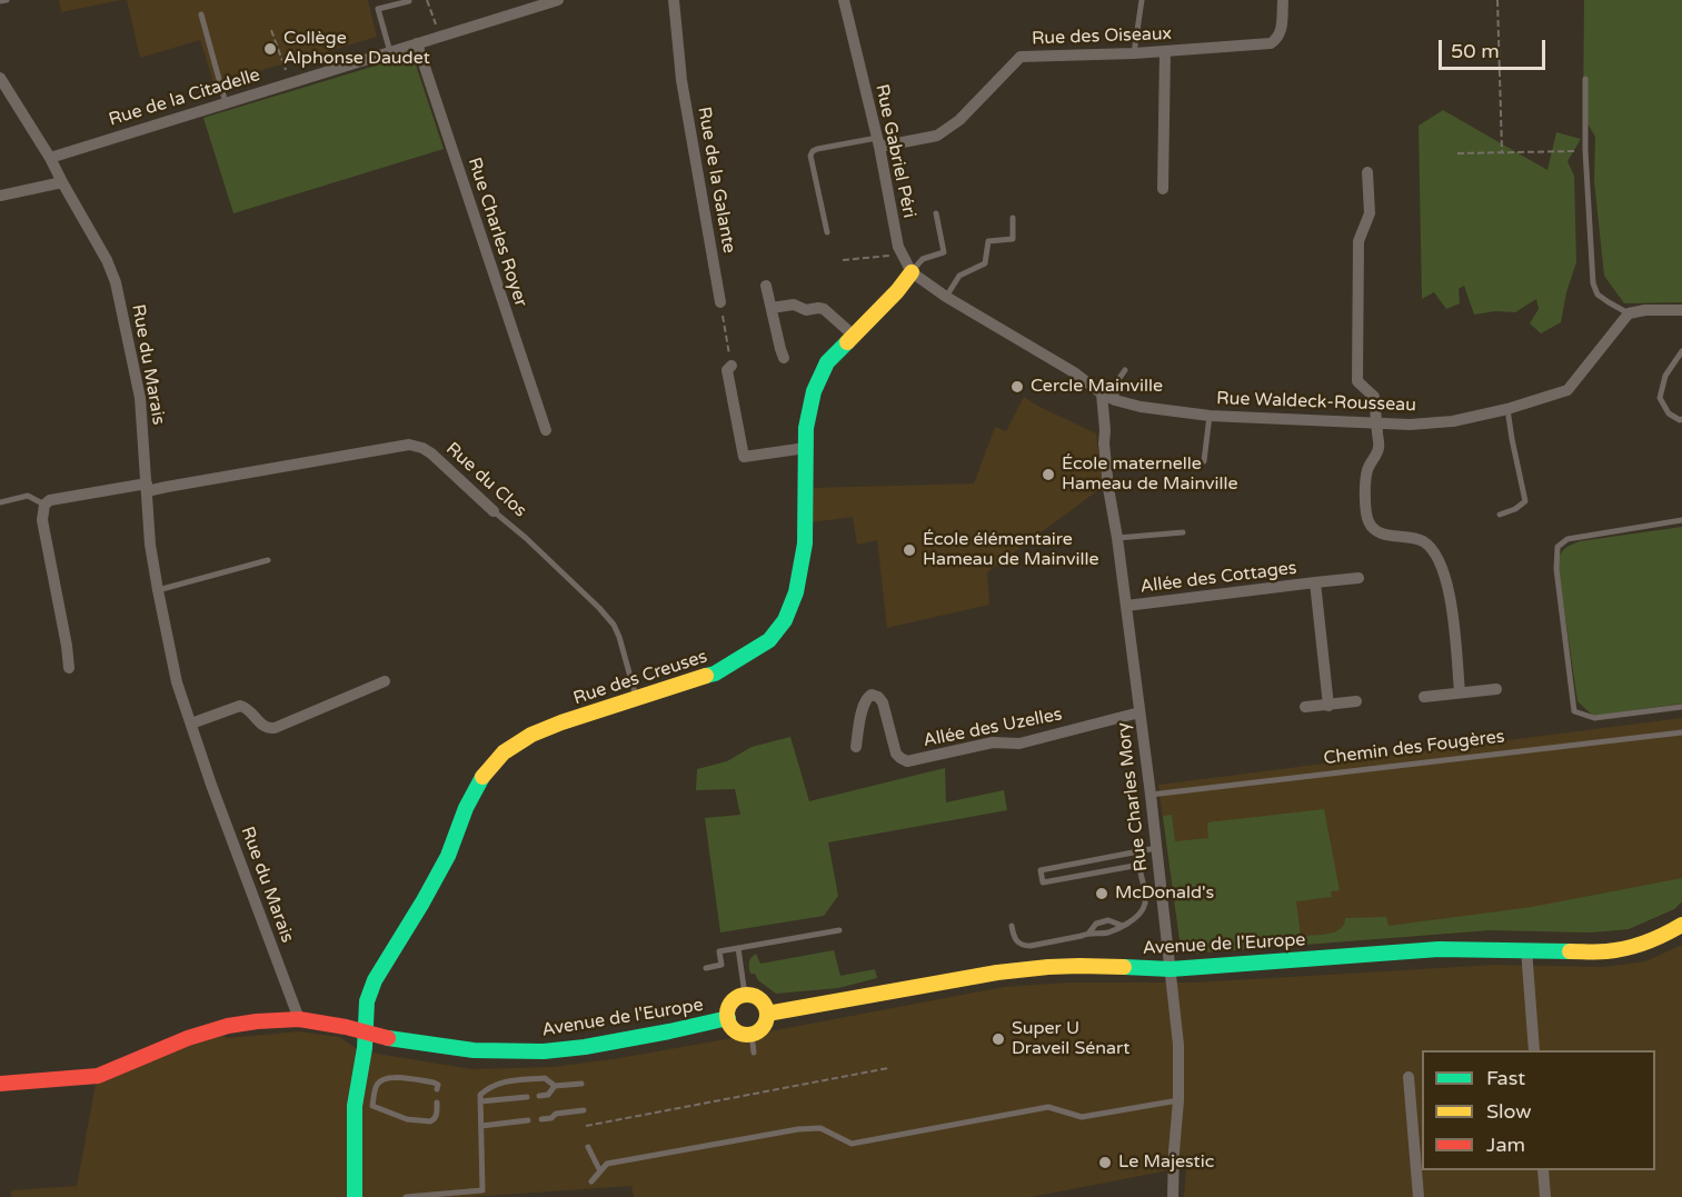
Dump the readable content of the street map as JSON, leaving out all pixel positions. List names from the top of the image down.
{
  "streets": {
    "main road": ["Rue des Creuses", "Avenue de l'Europe"],
    "street": [
      "Rue des Oiseaux",
      "Rue de la Citadelle",
      "Rue Gabriel Péri",
      "Rue de la Galante",
      "Rue Charles Royer",
      "Rue du Marais",
      "Rue Waldeck-Rousseau",
      "Rue du Clos",
      "Allée des Cottages",
      "Allée des Uzelles",
      "Rue Charles Mory"
    ],
    "lane": ["Chemin des Fougères"]
  },
  "crossings": [
    ["Rue des Oiseaux", "Rue Gabriel Péri"],
    ["Rue de la Citadelle", "Rue Charles Royer"],
    ["Rue de la Citadelle", "Rue du Marais"],
    ["Rue Gabriel Péri", "Rue Waldeck-Rousseau"],
    ["Rue Gabriel Péri", "Rue des Creuses"],
    ["Rue du Marais", "Rue du Clos"],
    ["Rue du Marais", "Avenue de l'Europe"],
    ["Rue Waldeck-Rousseau", "Rue Charles Mory"],
    ["Rue du Clos", "Rue des Creuses"],
    ["Allée des Cottages", "Rue Charles Mory"],
    ["Rue des Creuses", "Avenue de l'Europe"],
    ["Allée des Uzelles", "Rue Charles Mory"],
    ["Chemin des Fougères", "Rue Charles Mory"],
    ["Rue Charles Mory", "Avenue de l'Europe"]
  ],
  "places": [
    "Collège Alphonse Daudet",
    "Cercle Mainville",
    "École maternelle Hameau de Mainville",
    "École élémentaire Hameau de Mainville",
    "McDonald's",
    "Super U Draveil Sénart",
    "Le Majestic"
  ],
  "legend": ["Fast", "Slow", "Jam"],
  "scale_bar": "50 m"
}
